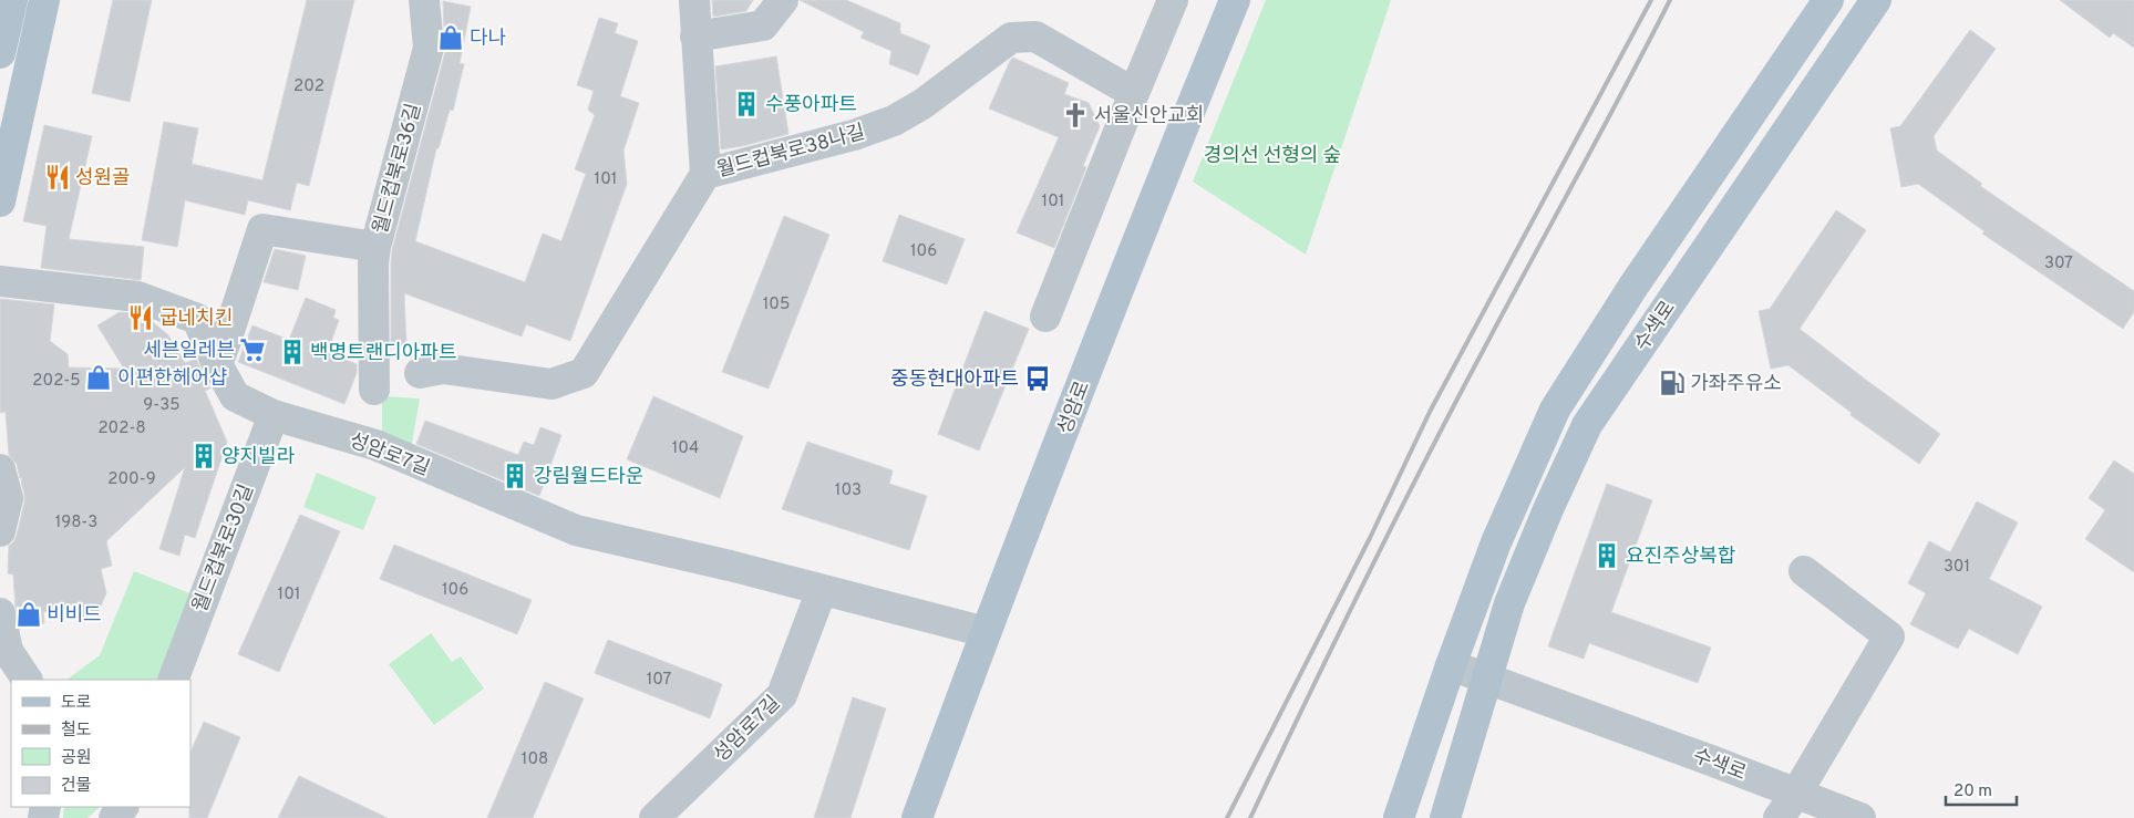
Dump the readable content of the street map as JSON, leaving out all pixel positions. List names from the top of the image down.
{
  "streets": {
    "main road": ["수색로", "성암로"],
    "street": [
      "월드컵북로38나길",
      "월드컵북로36길",
      "성암로7길",
      "월드컵북로30길"
    ]
  },
  "crossings": [
    ["월드컵북로36길", "성암로7길"],
    ["성암로", "성암로7길"],
    ["성암로7길", "월드컵북로30길"]
  ],
  "parks": ["경의선 선형의 숲"],
  "places": {
    "shop": ["다나", "이편한헤어샵", "비비드"],
    "building": [
      "수풍아파트",
      "백명트랜디아파트",
      "양지빌라",
      "강림월드타운",
      "요진주상복합"
    ],
    "church": ["서울신안교회"],
    "restaurant": ["성원골", "굽네치킨"],
    "supermarket": ["세븐일레븐"],
    "bus stop": ["중동현대아파트"],
    "fuel station": ["가좌주유소"]
  },
  "house_numbers": [
    "202",
    "101",
    "101",
    "106",
    "307",
    "105",
    "202-5",
    "9-35",
    "202-8",
    "104",
    "200-9",
    "103",
    "198-3",
    "301",
    "106",
    "101",
    "107",
    "108"
  ],
  "legend": [
    "도로",
    "철도",
    "공원",
    "건물"
  ],
  "scale_bar": "20 m"
}
